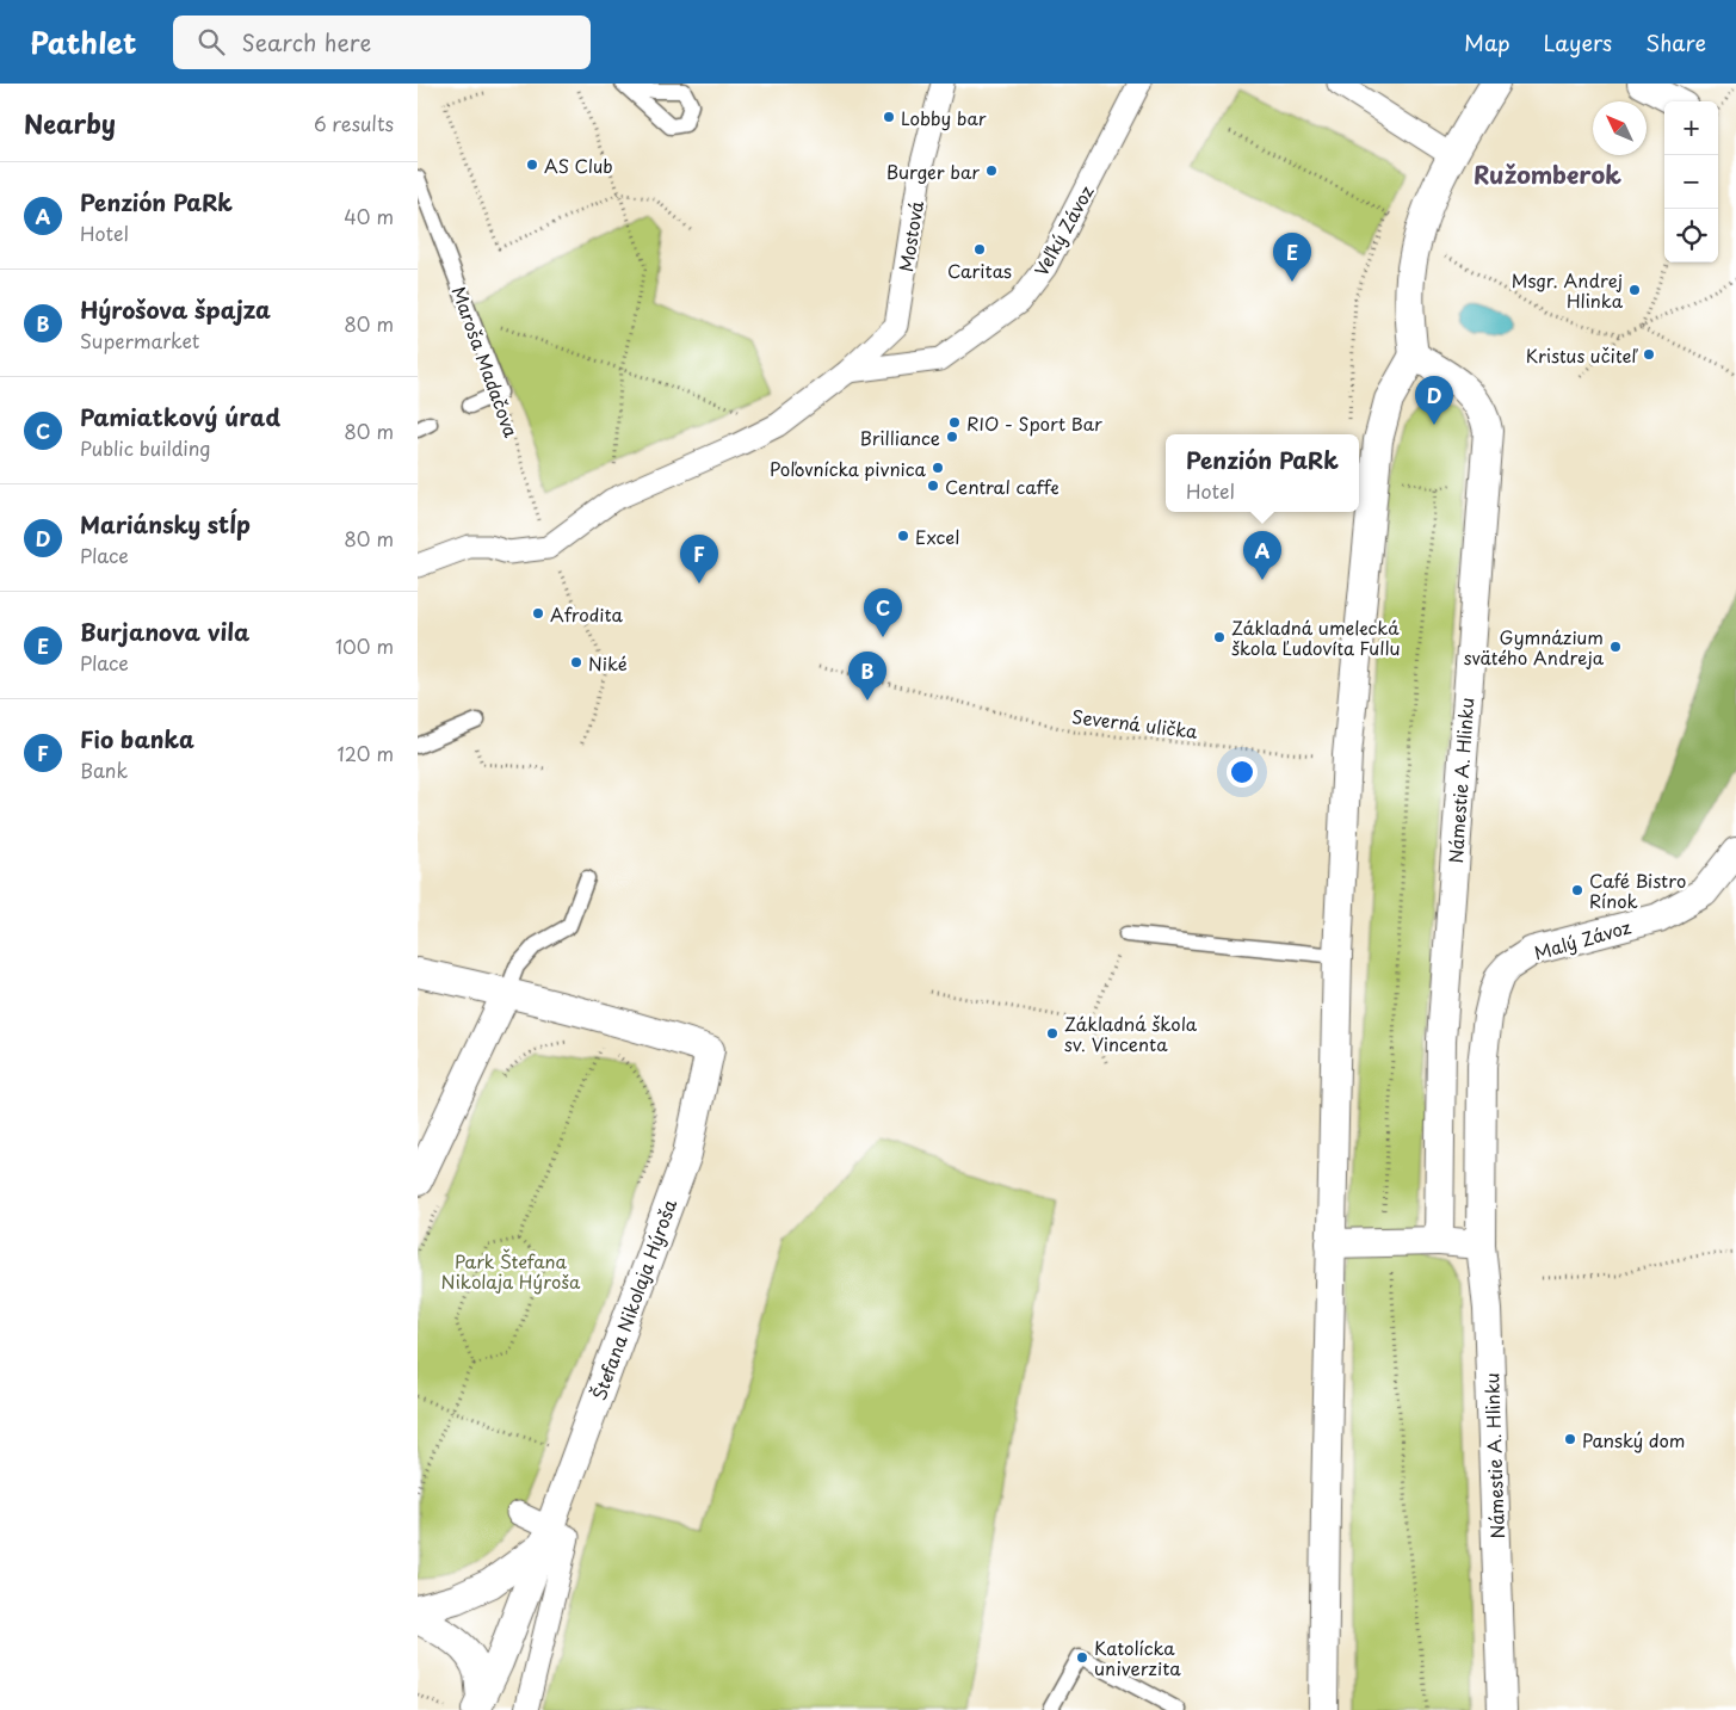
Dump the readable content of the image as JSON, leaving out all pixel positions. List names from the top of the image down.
{
  "streets": {
    "street": [
      "Veľký Závoz",
      "Mostová",
      "Námestie A. Hlinku",
      "Malý Závoz",
      "Štefana Nikolaja Hýroša"
    ],
    "lane": ["Maroša Madačova"],
    "path": ["Severná ulička"]
  },
  "crossings": [
    ["Veľký Závoz", "Mostová"],
    ["Námestie A. Hlinku", "Malý Závoz"]
  ],
  "districts": ["Ružomberok"],
  "parks": ["Park Štefana Nikolaja Hýroša"],
  "places": [
    "Lobby bar",
    "AS Club",
    "Burger bar",
    "Caritas",
    "Msgr. Andrej Hlinka",
    "Kristus učiteľ",
    "RIO - Sport Bar",
    "Brilliance",
    "Poľovnícka pivnica",
    "Central caffe",
    "Excel",
    "Afrodita",
    "Základná umelecká škola Ľudovíta Fullu",
    "Gymnázium svätého Andreja",
    "Niké",
    "Café Bistro Rínok",
    "Základná škola sv. Vincenta",
    "Panský dom",
    "Katolícka univerzita"
  ],
  "north": "top left",
  "page": {
    "header": "Pathlet",
    "search": "Search here",
    "nav": ["Map", "Layers", "Share"],
    "heading": ["Nearby", "6 results"],
    "map_buttons": ["+", "−"],
    "list": [
      {
        "mark": "A",
        "name": "Penzión PaRk",
        "note": "Hotel",
        "value": "40 m"
      },
      {
        "mark": "B",
        "name": "Hýrošova špajza",
        "note": "Supermarket",
        "value": "80 m"
      },
      {
        "mark": "C",
        "name": "Pamiatkový úrad",
        "note": "Public building",
        "value": "80 m"
      },
      {
        "mark": "D",
        "name": "Mariánsky stĺp",
        "note": "Place",
        "value": "80 m"
      },
      {
        "mark": "E",
        "name": "Burjanova vila",
        "note": "Place",
        "value": "100 m"
      },
      {
        "mark": "F",
        "name": "Fio banka",
        "note": "Bank",
        "value": "120 m"
      }
    ],
    "pins": [
      "E",
      "D",
      "A",
      "F",
      "C",
      "B"
    ],
    "popup": ["Penzión PaRk", "Hotel"]
  }
}
